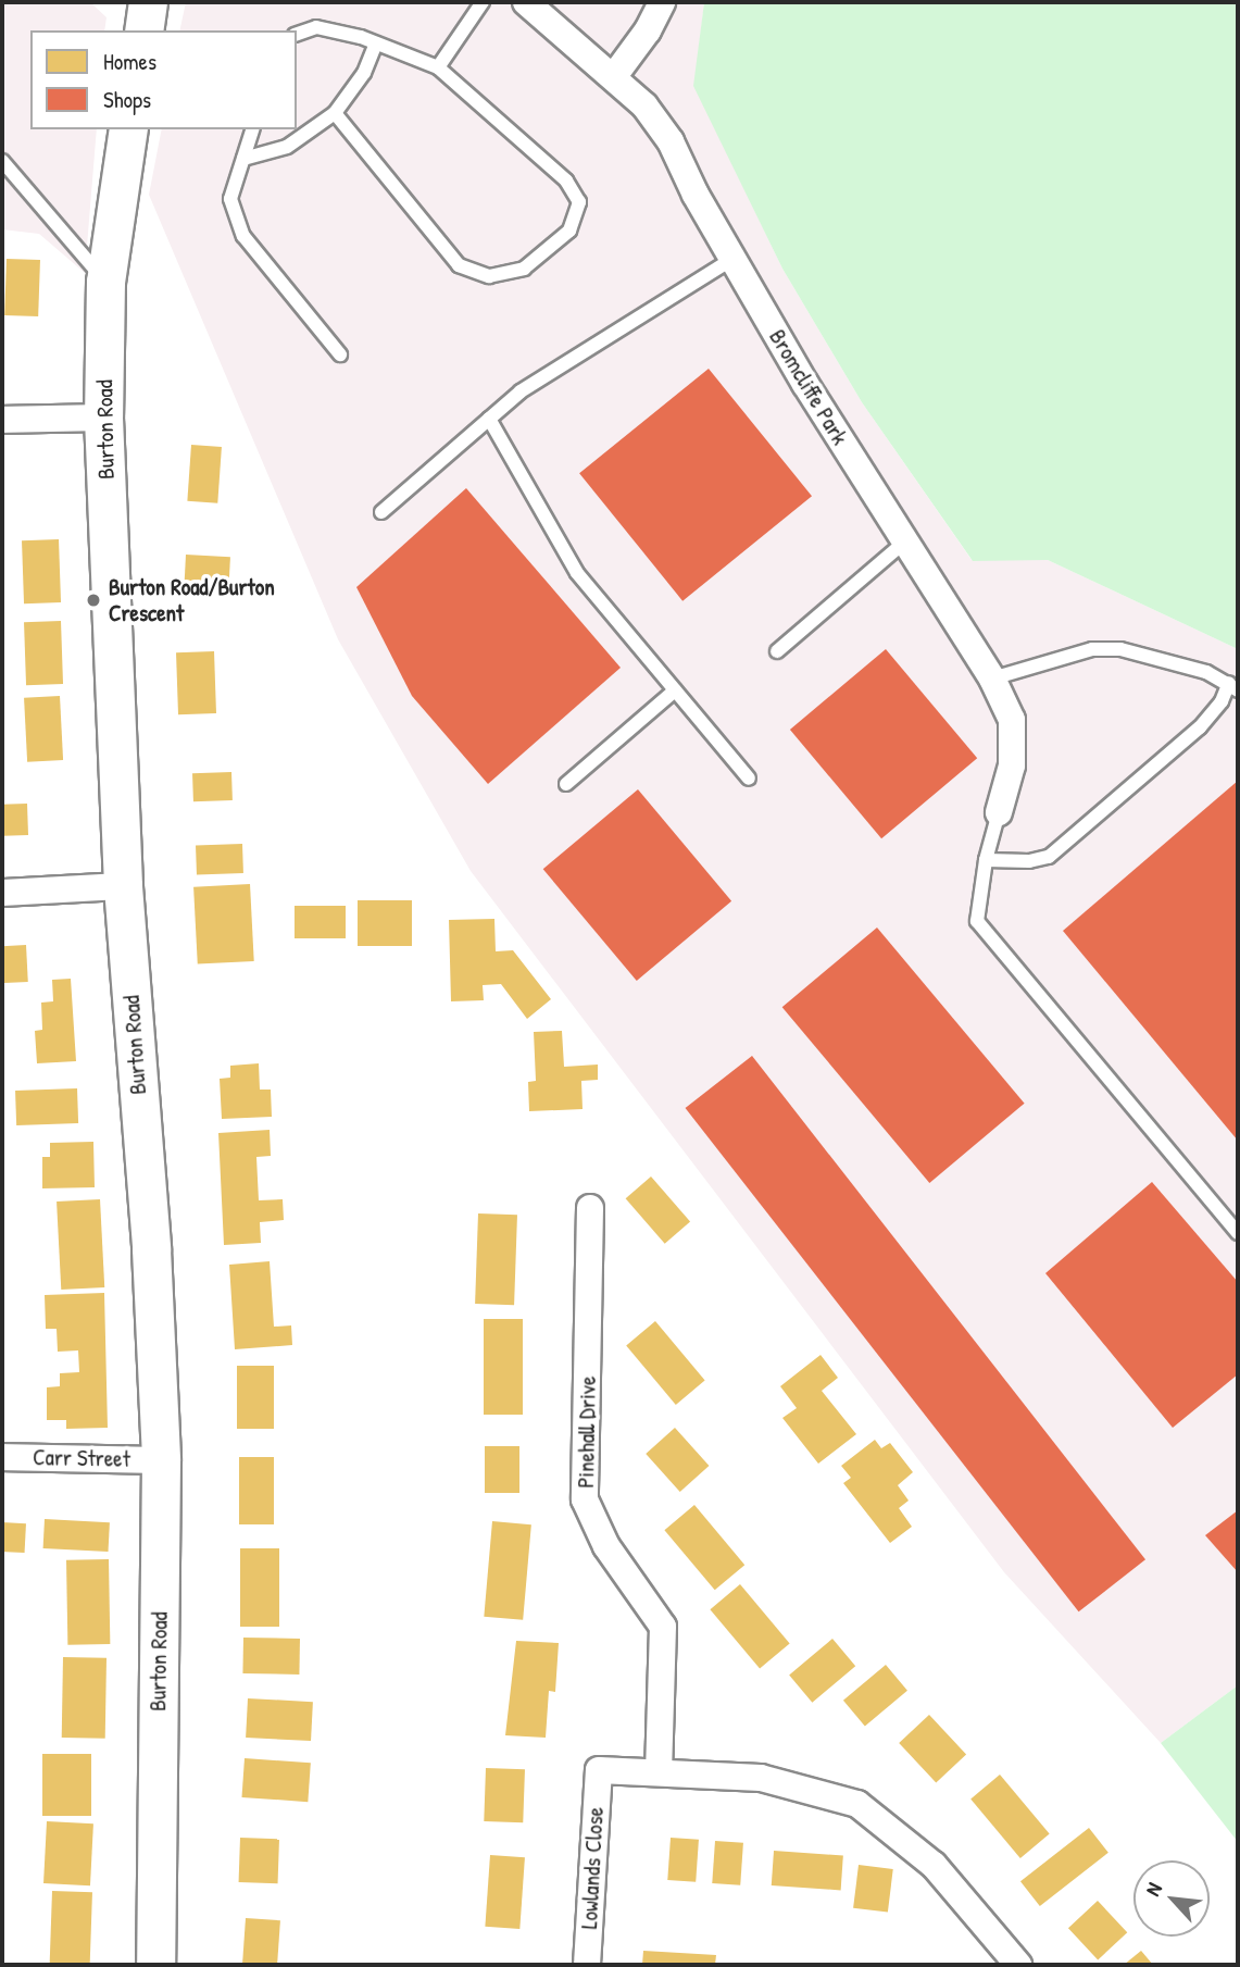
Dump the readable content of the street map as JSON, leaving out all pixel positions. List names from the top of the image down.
{
  "streets": {
    "street": [
      "Bromcliffe Park",
      "Burton Road",
      "Pinehall Drive",
      "Carr Street",
      "Lowlands Close"
    ]
  },
  "crossings": [
    ["Burton Road", "Carr Street"],
    ["Pinehall Drive", "Lowlands Close"]
  ],
  "places": ["Burton Road/Burton Crescent"],
  "legend": ["Homes", "Shops"],
  "north": "top left"
}
